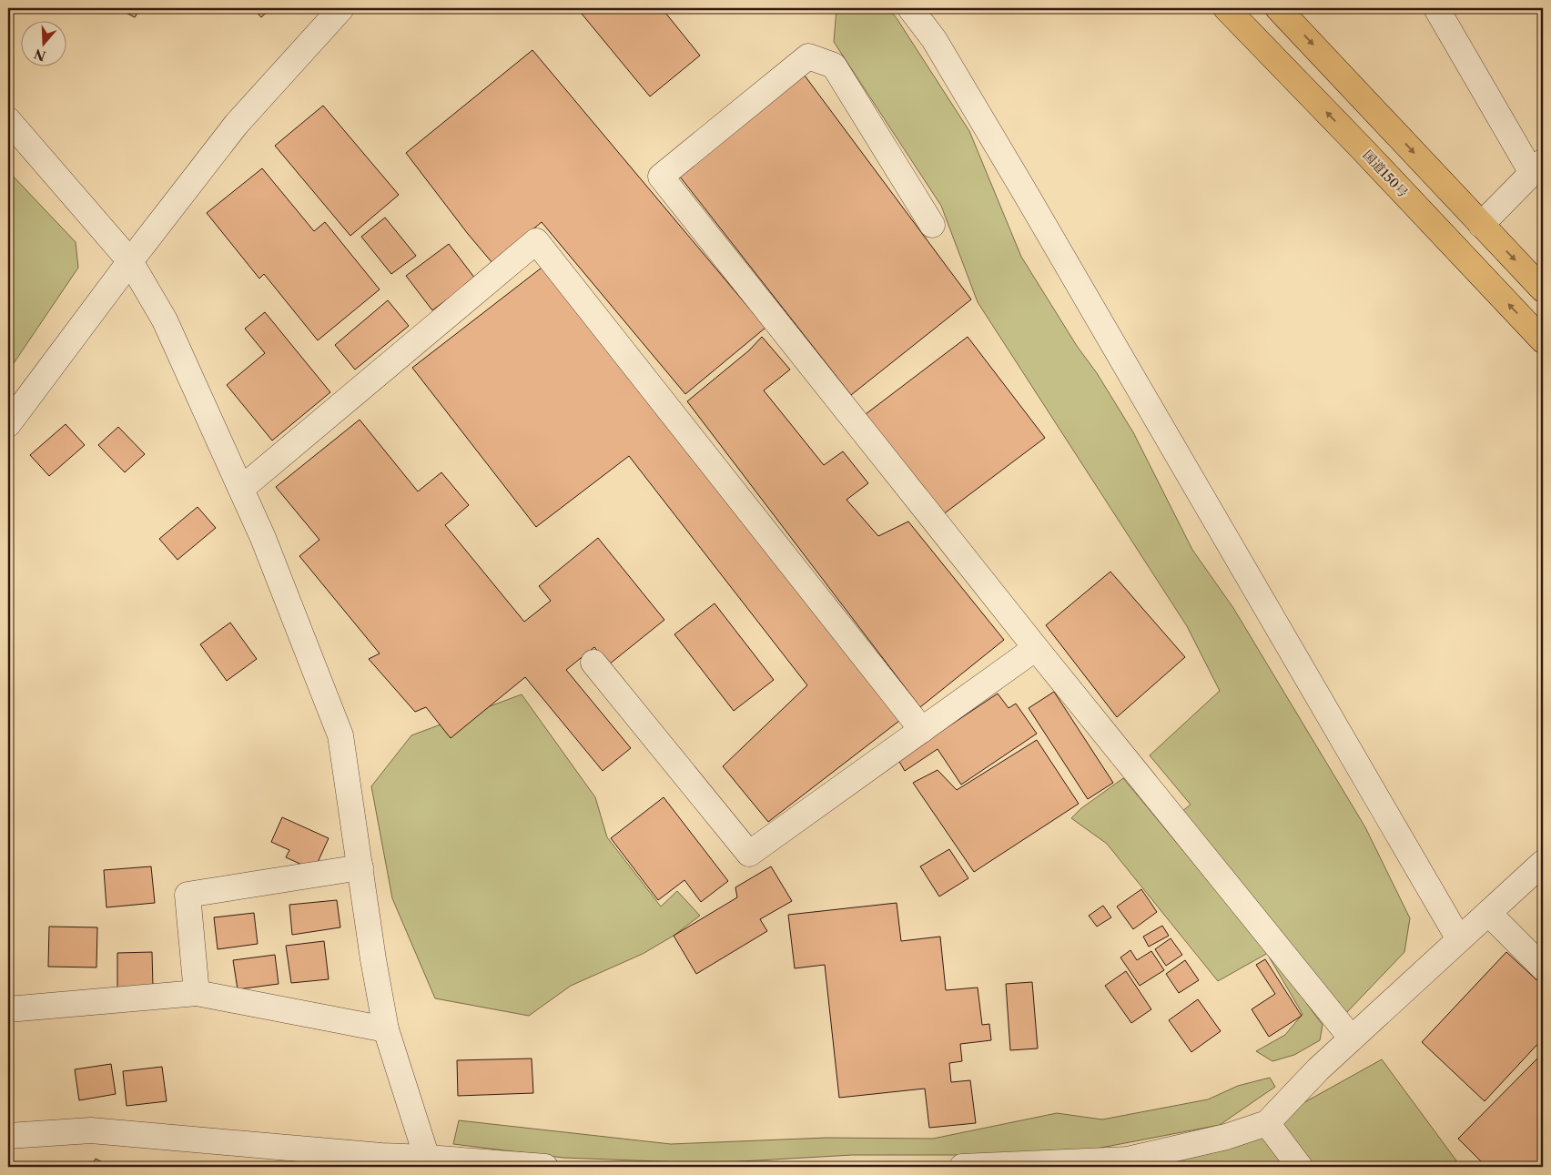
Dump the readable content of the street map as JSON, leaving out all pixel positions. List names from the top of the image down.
{
  "streets": {
    "highway": ["国道150号"]
  },
  "north": "bottom"
}
